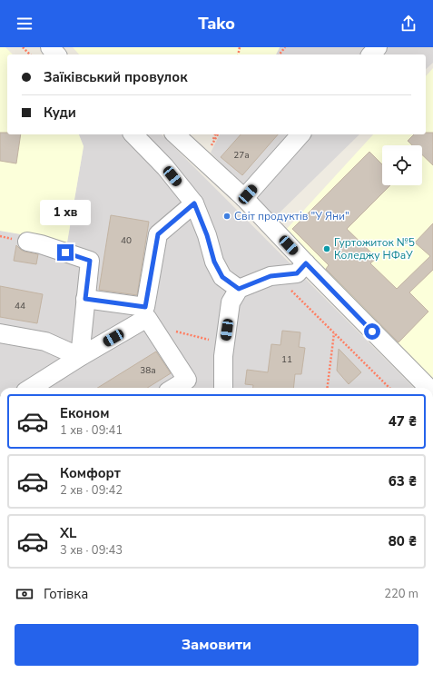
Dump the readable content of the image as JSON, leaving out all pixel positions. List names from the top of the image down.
{
  "places": ["Світ продуктів \"У Яни\"", "Гуртожиток №5 Коледжу НФаУ"],
  "house_numbers": [
    "27а",
    "40",
    "44",
    "11",
    "38а"
  ],
  "page": {
    "header": "Tako",
    "banner": ["Заїківський провулок", "Куди"],
    "bubble": "1 хв",
    "list": [
      {
        "name": "Економ",
        "note": "1 хв · 09:41",
        "value": "47 ₴"
      },
      {
        "name": "Комфорт",
        "note": "2 хв · 09:42",
        "value": "63 ₴"
      },
      {
        "name": "XL",
        "note": "3 хв · 09:43",
        "value": "80 ₴"
      }
    ],
    "pay": ["Готівка", "220 m"],
    "buttons": "Замовити"
  }
}
